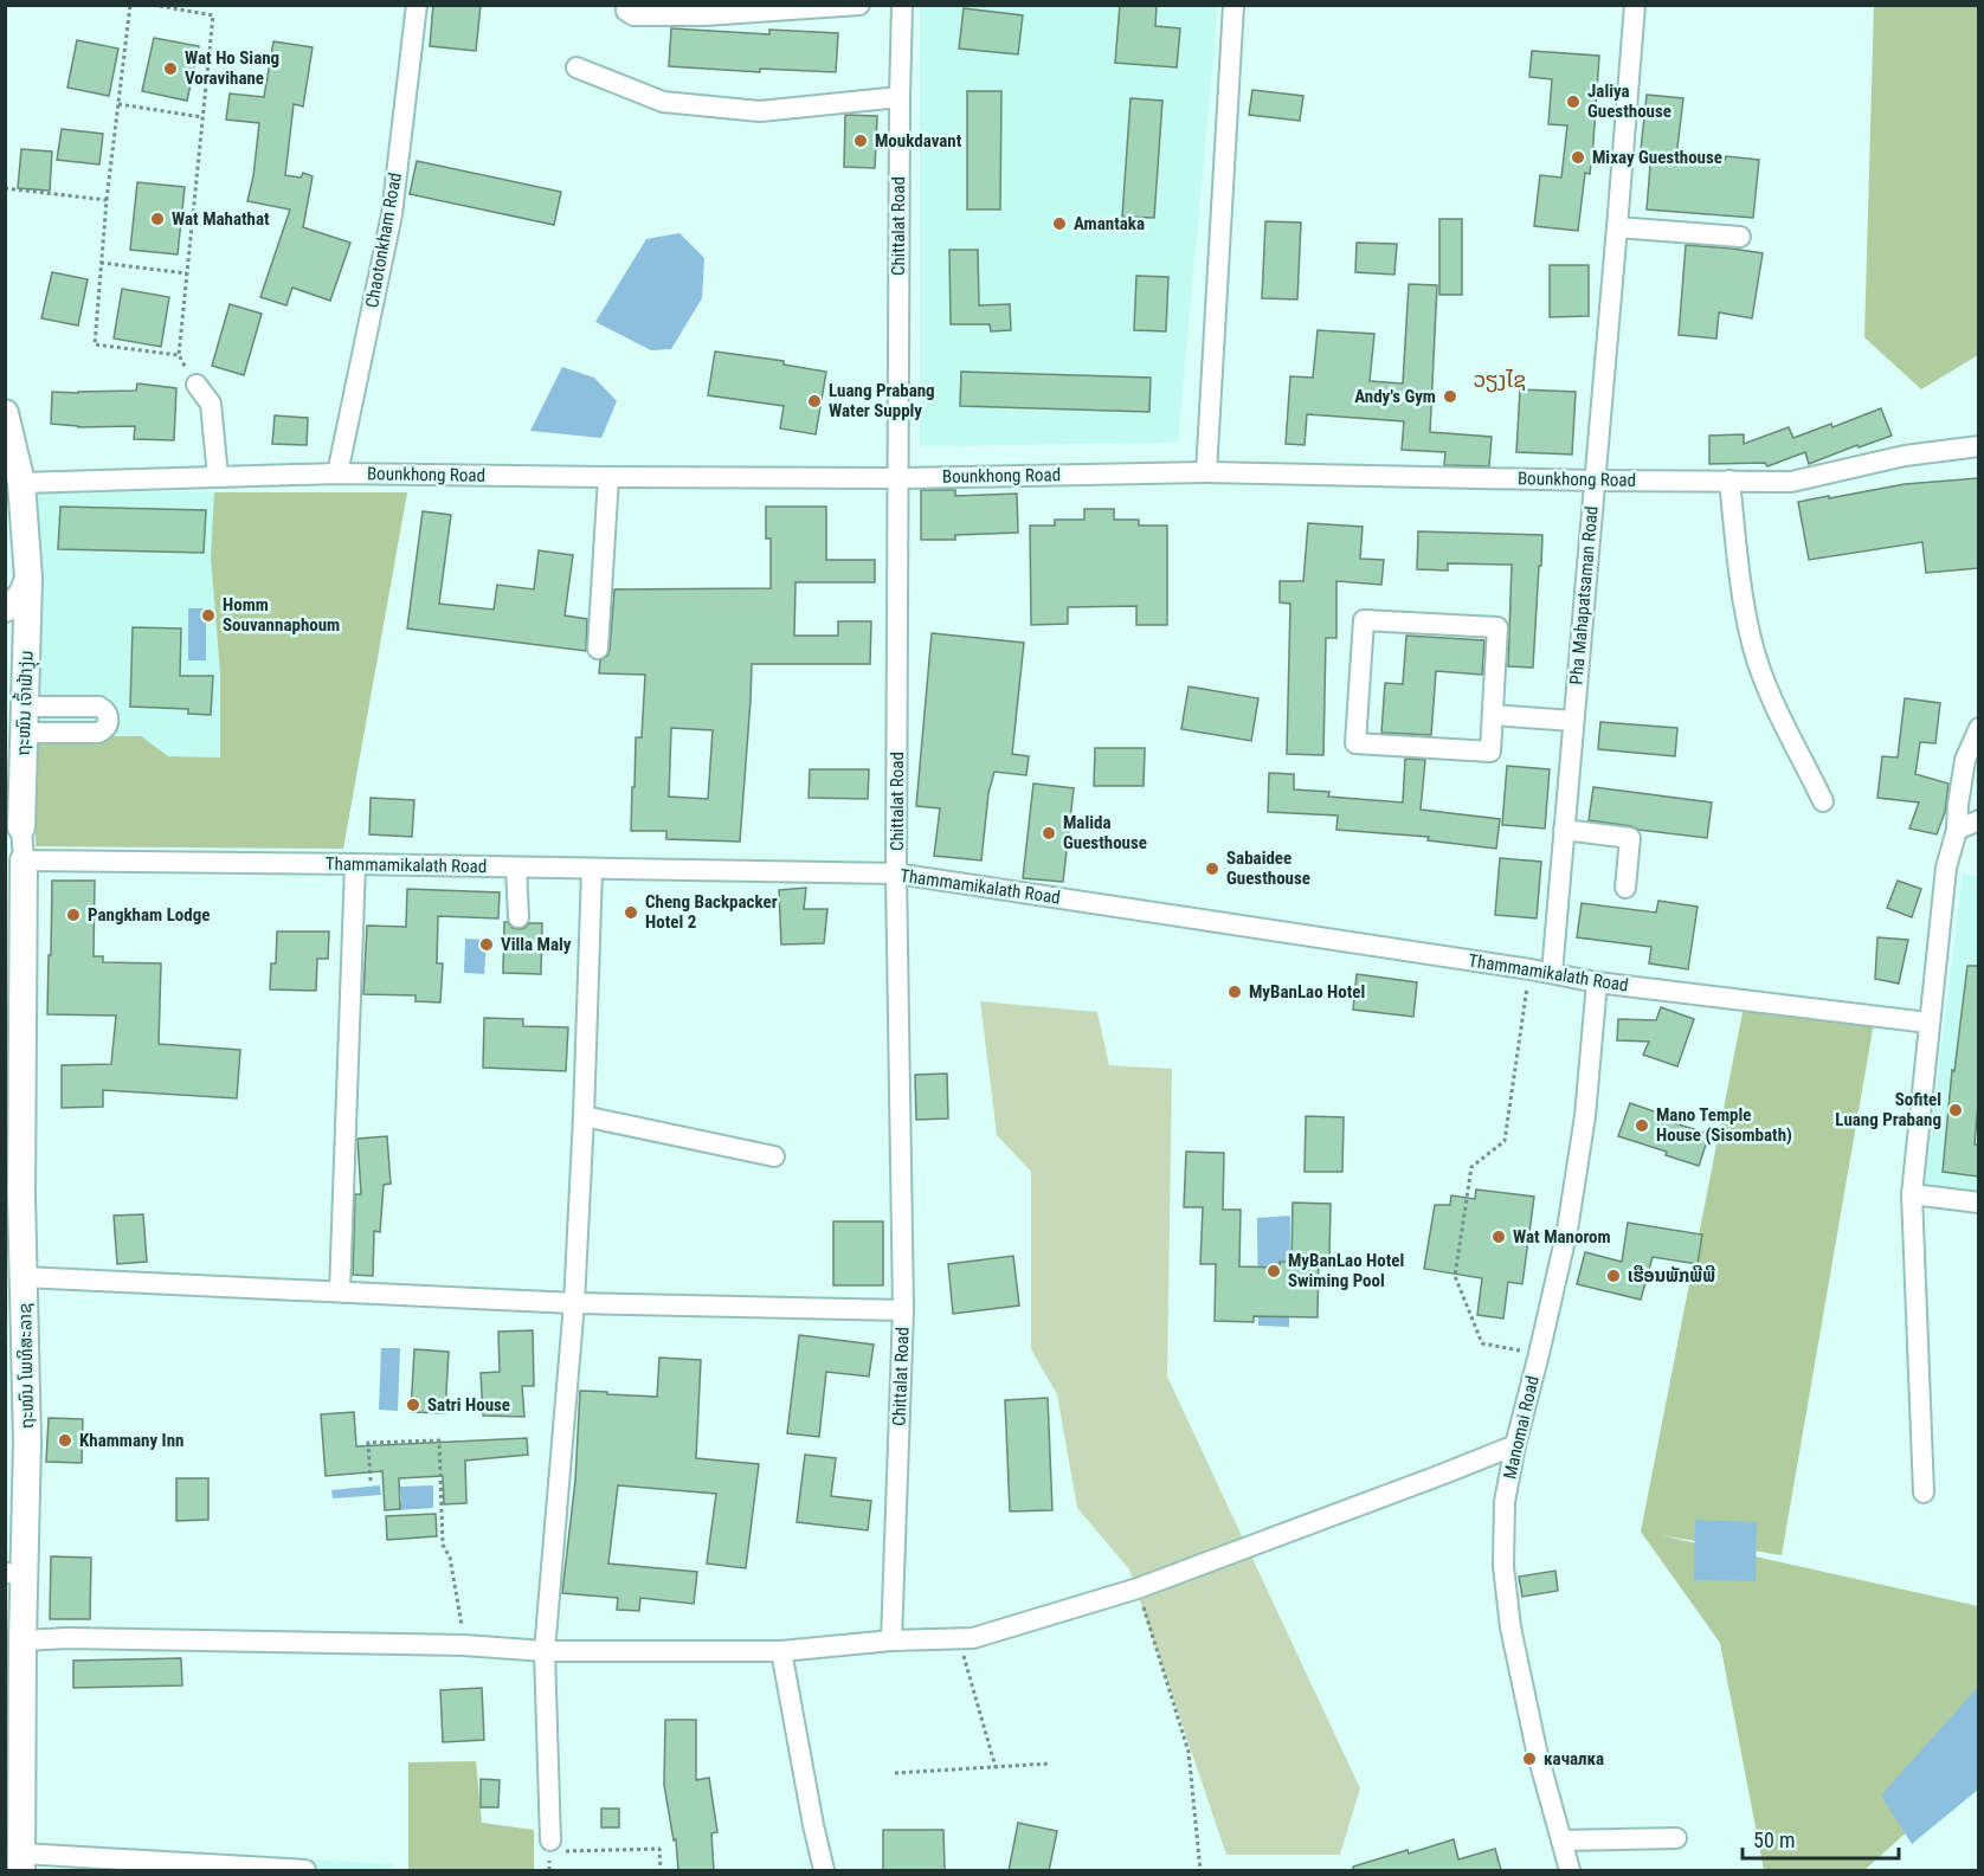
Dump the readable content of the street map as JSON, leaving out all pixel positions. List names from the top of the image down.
{
  "streets": {
    "main road": ["ຖະໜົນ ເຈົ້າຟ້າງຸ່ມ", "ຖະໜົນ ໂພທິສະລາຊ"],
    "street": [
      "Chittalat Road",
      "Chaotonkham Road",
      "Bounkhong Road",
      "Pha Mahapatsaman Road",
      "Thammamikalath Road",
      "Manomai Road"
    ]
  },
  "crossings": [
    ["Chittalat Road", "Bounkhong Road"],
    ["Chittalat Road", "Thammamikalath Road"],
    ["Chaotonkham Road", "Bounkhong Road"],
    ["Bounkhong Road", "Pha Mahapatsaman Road"],
    ["Bounkhong Road", "ຖະໜົນ ເຈົ້າຟ້າງຸ່ມ"],
    ["Pha Mahapatsaman Road", "Thammamikalath Road"],
    ["ຖະໜົນ ເຈົ້າຟ້າງຸ່ມ", "Thammamikalath Road"],
    ["ຖະໜົນ ເຈົ້າຟ້າງຸ່ມ", "ຖະໜົນ ໂພທິສະລາຊ"],
    ["Thammamikalath Road", "ຖະໜົນ ໂພທິສະລາຊ"],
    ["Thammamikalath Road", "Manomai Road"]
  ],
  "districts": ["ວຽງໄຊ"],
  "places": [
    "Wat Ho Siang Voravihane",
    "Jaliya Guesthouse",
    "Moukdavant",
    "Mixay Guesthouse",
    "Wat Mahathat",
    "Amantaka",
    "Andy's Gym",
    "Luang Prabang Water Supply",
    "Homm Souvannaphoum",
    "Malida Guesthouse",
    "Sabaidee Guesthouse",
    "Cheng Backpacker Hotel 2",
    "Pangkham Lodge",
    "Villa Maly",
    "MyBanLao Hotel",
    "Sofitel Luang Prabang",
    "Mano Temple House (Sisombath)",
    "Wat Manorom",
    "MyBanLao Hotel Swiming Pool",
    "ເຮືອນພັກພີພີ",
    "Satri House",
    "Khammany Inn",
    "качалка"
  ],
  "scale_bar": "50 m"
}
